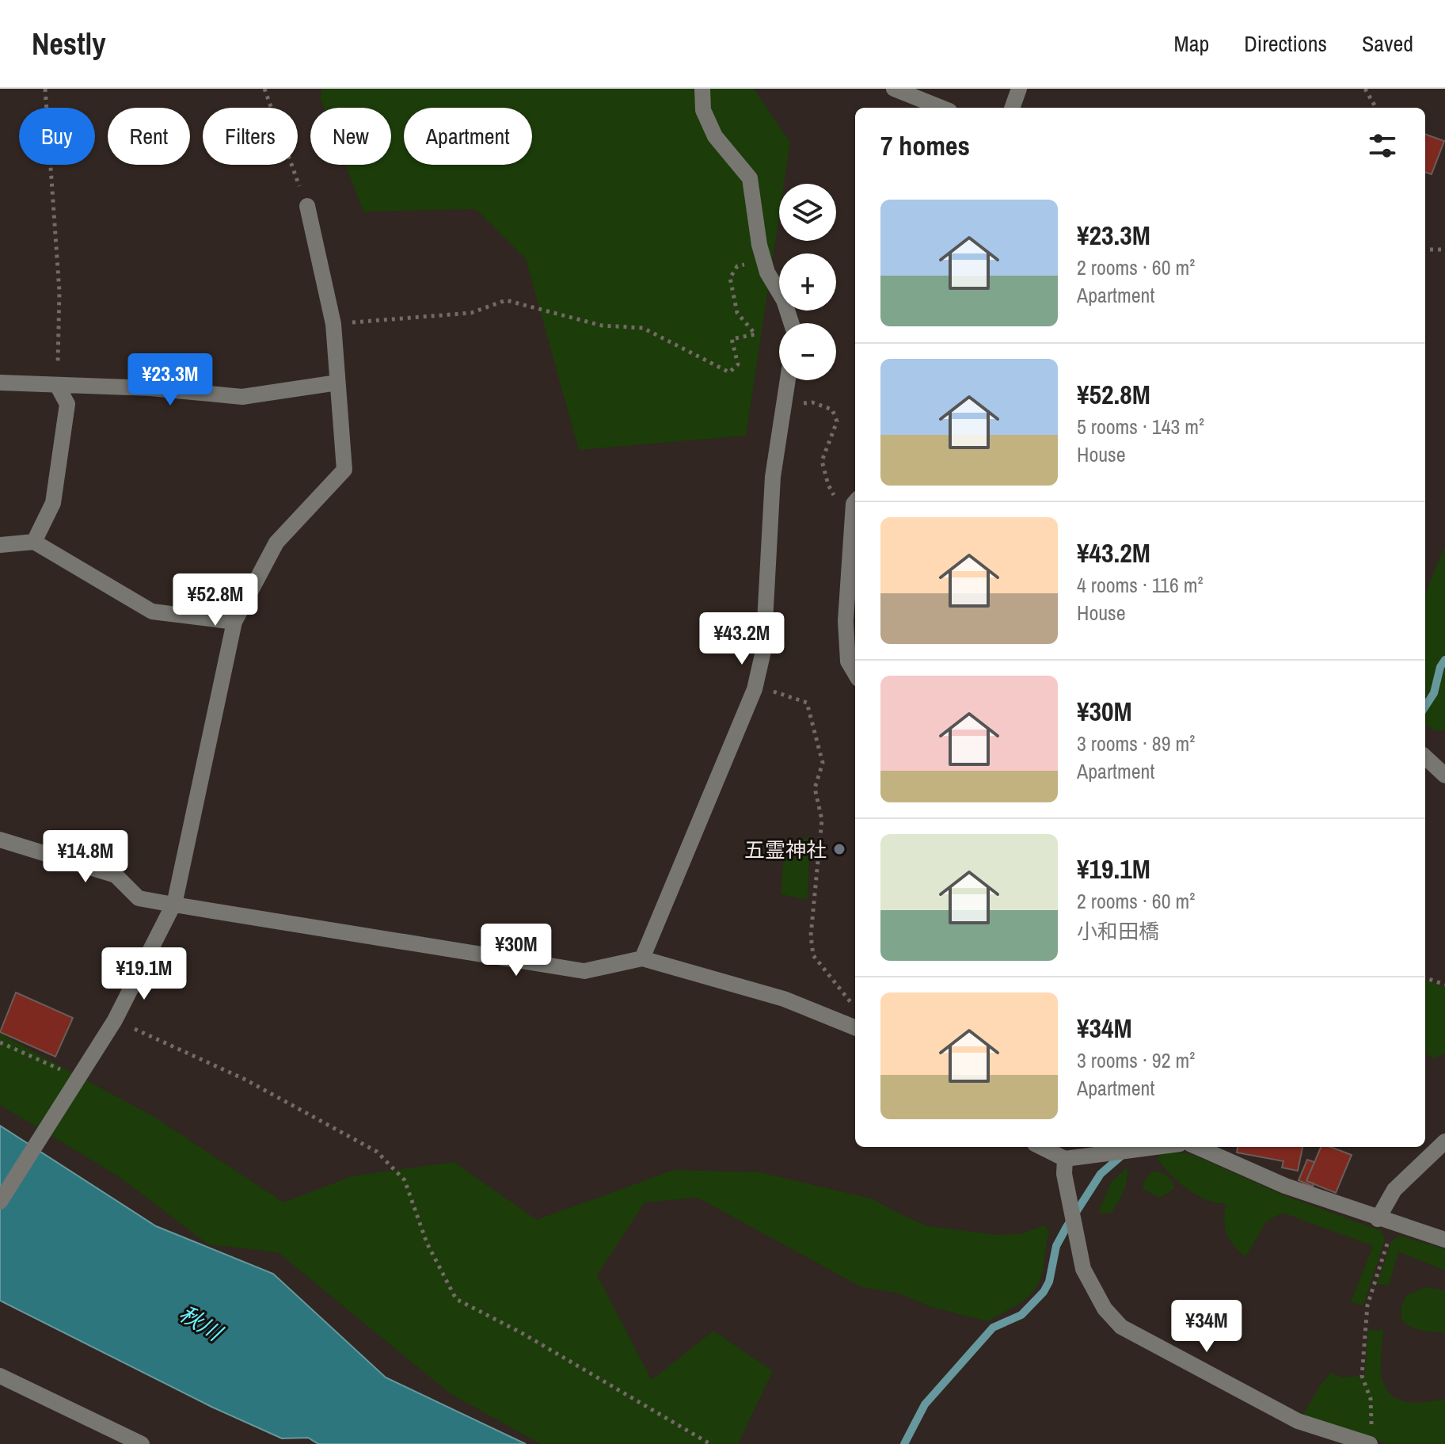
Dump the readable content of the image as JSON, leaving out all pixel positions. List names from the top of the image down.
{
  "water": ["秋川"],
  "places": ["五霊神社"],
  "page": {
    "header": "Nestly",
    "nav": ["Map", "Directions", "Saved"],
    "chip": [
      "Buy",
      "Rent",
      "Filters",
      "New",
      "Apartment"
    ],
    "heading": "7 homes",
    "map_buttons": ["+", "−"],
    "list": [
      {
        "name": "¥23.3M",
        "note": "2 rooms · 60 m² · Apartment"
      },
      {
        "name": "¥52.8M",
        "note": "5 rooms · 143 m² · House"
      },
      {
        "name": "¥43.2M",
        "note": "4 rooms · 116 m² · House"
      },
      {
        "name": "¥30M",
        "note": "3 rooms · 89 m² · Apartment"
      },
      {
        "name": "¥19.1M",
        "note": "2 rooms · 60 m² · 小和田橋"
      },
      {
        "name": "¥34M",
        "note": "3 rooms · 92 m² · Apartment"
      }
    ],
    "price": [
      "¥23.3M",
      "¥52.8M",
      "¥43.2M",
      "¥14.8M",
      "¥30M",
      "¥19.1M",
      "¥34M"
    ]
  }
}
